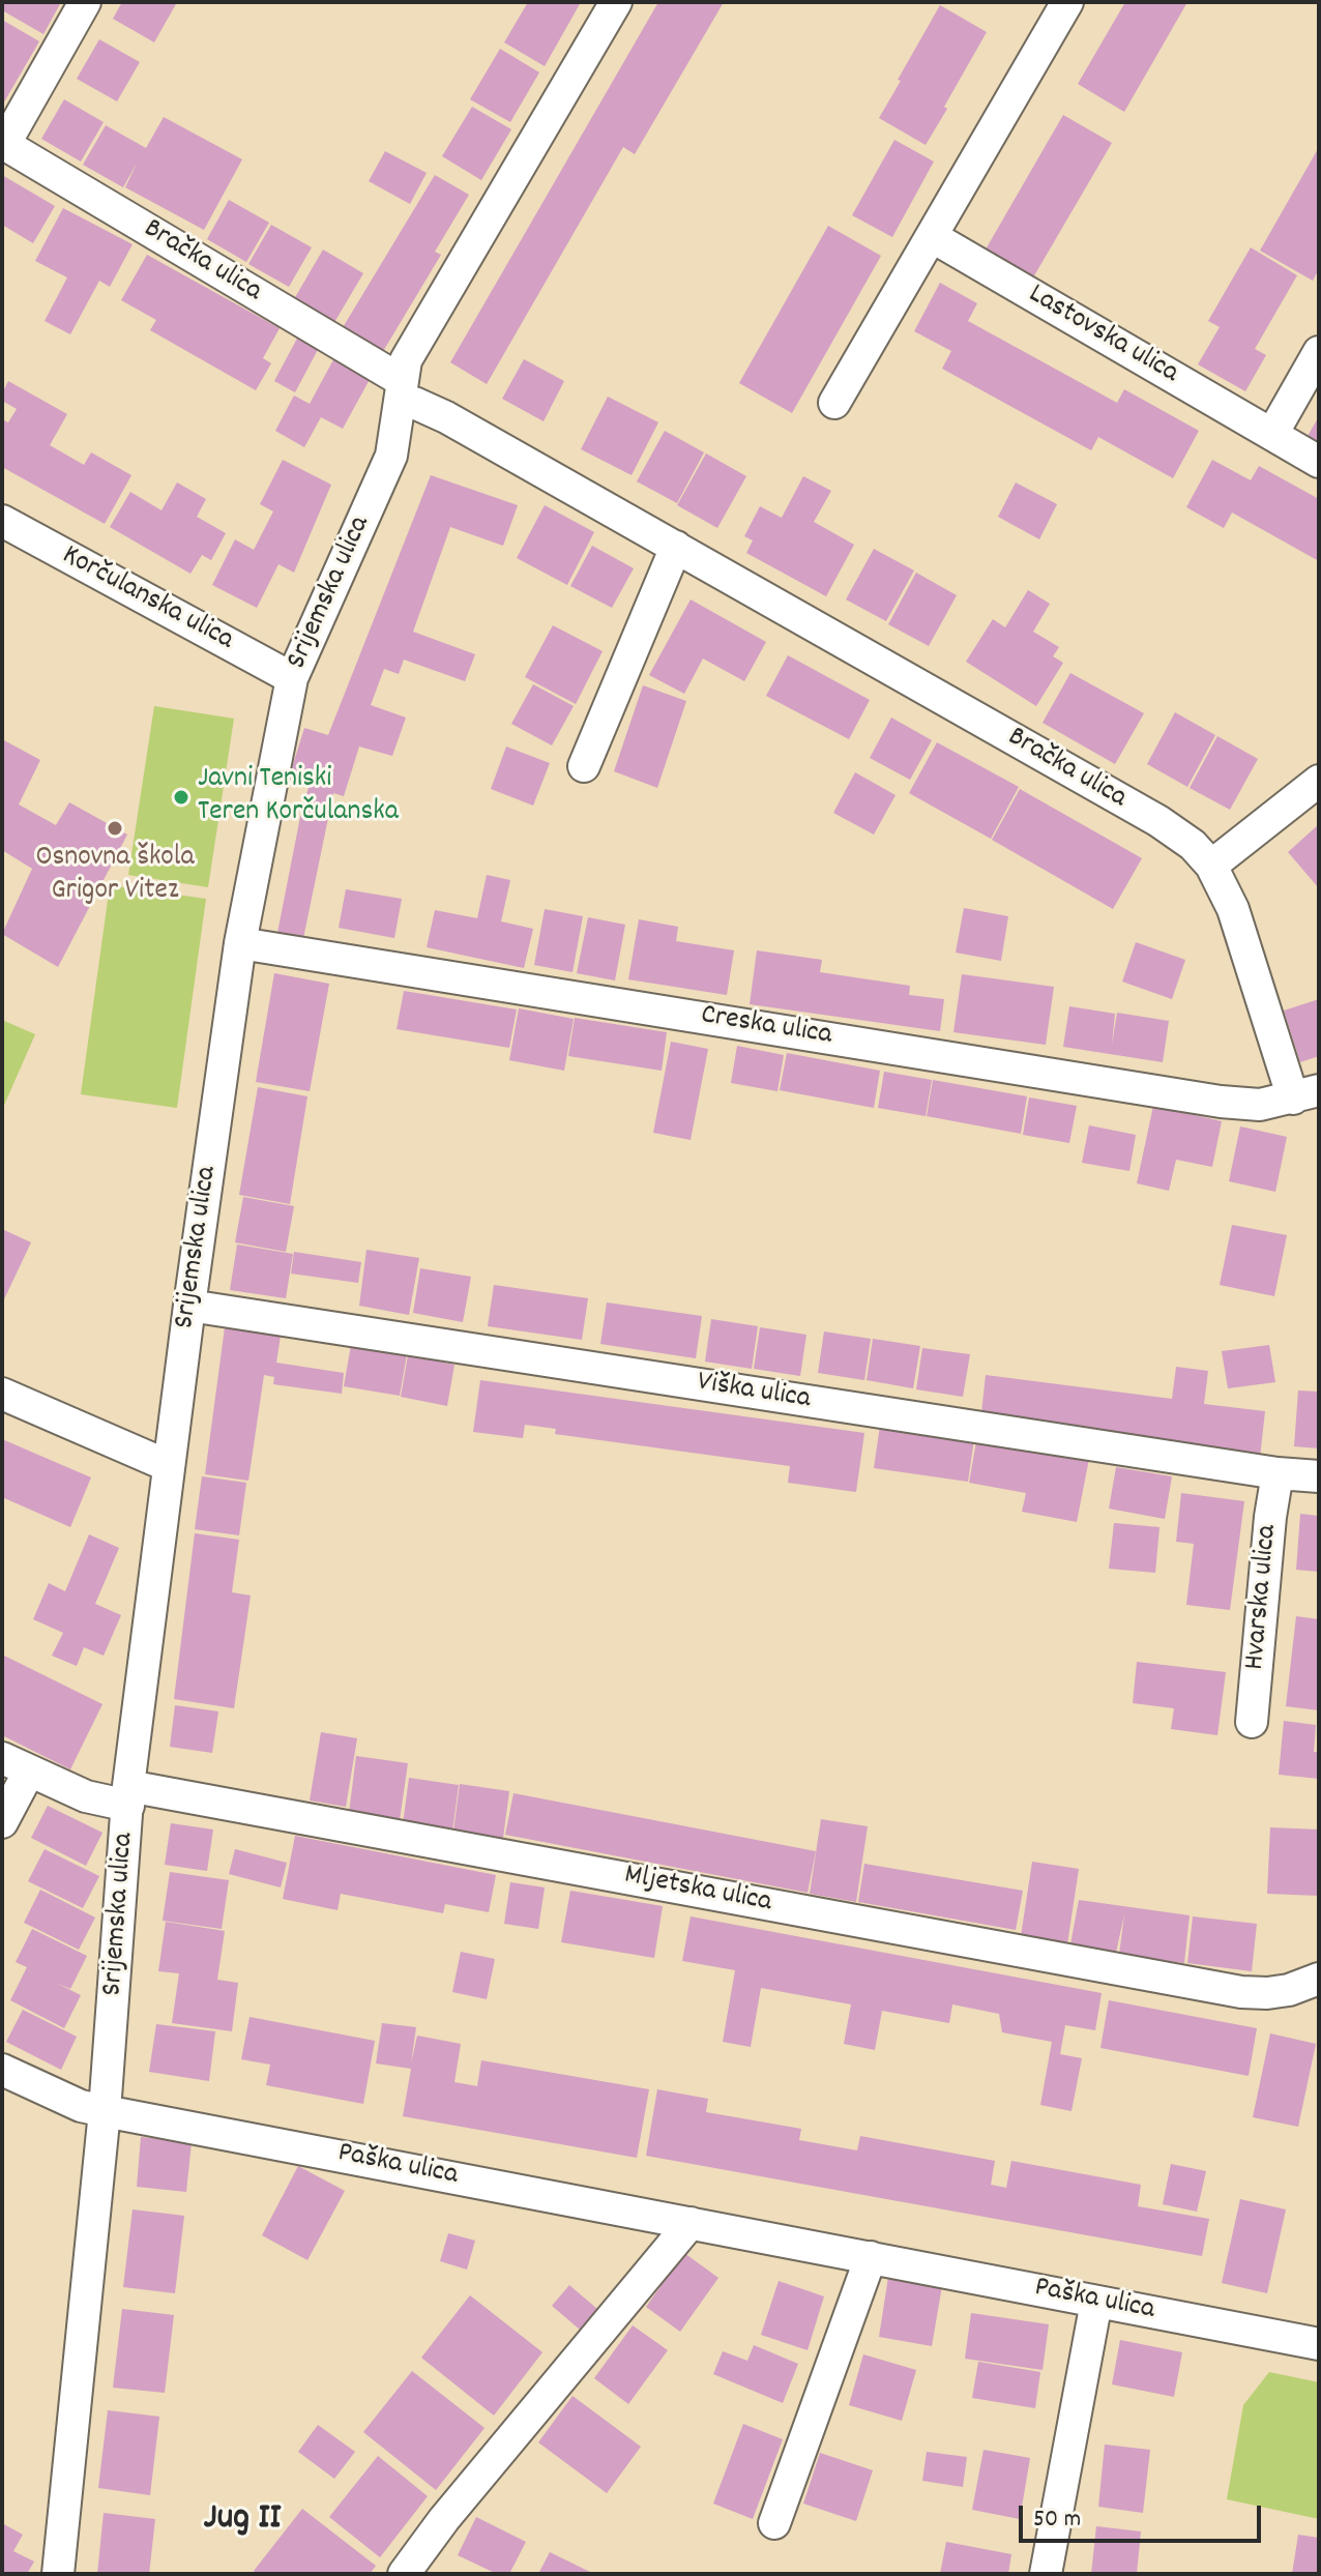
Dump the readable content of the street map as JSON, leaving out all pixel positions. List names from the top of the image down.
{
  "streets": {
    "street": [
      "Bračka ulica",
      "Lastovska ulica",
      "Srijemska ulica",
      "Korčulanska ulica",
      "Creska ulica",
      "Viška ulica",
      "Hvarska ulica",
      "Mljetska ulica",
      "Paška ulica"
    ]
  },
  "crossings": [
    ["Bračka ulica", "Srijemska ulica"],
    ["Bračka ulica", "Creska ulica"],
    ["Srijemska ulica", "Korčulanska ulica"],
    ["Srijemska ulica", "Creska ulica"],
    ["Srijemska ulica", "Viška ulica"],
    ["Srijemska ulica", "Mljetska ulica"],
    ["Srijemska ulica", "Paška ulica"],
    ["Viška ulica", "Hvarska ulica"]
  ],
  "districts": ["Jug II"],
  "places": ["Javni Teniski Teren Korčulanska", "Osnovna škola Grigor Vitez"],
  "scale_bar": "50 m"
}
